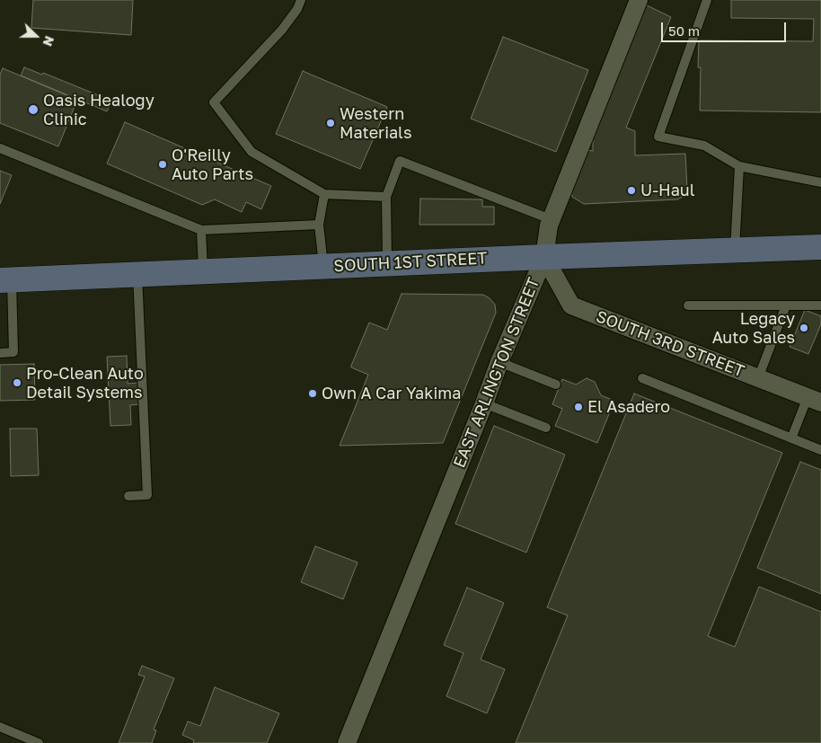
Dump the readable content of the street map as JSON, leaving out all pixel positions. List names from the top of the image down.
{
  "streets": {
    "main road": ["SOUTH 1ST STREET"],
    "street": ["SOUTH 3RD STREET", "EAST ARLINGTON STREET"]
  },
  "crossings": [
    ["SOUTH 1ST STREET", "SOUTH 3RD STREET"],
    ["SOUTH 1ST STREET", "EAST ARLINGTON STREET"],
    ["SOUTH 3RD STREET", "EAST ARLINGTON STREET"]
  ],
  "places": [
    "Oasis Healogy Clinic",
    "Western Materials",
    "O'Reilly Auto Parts",
    "U-Haul",
    "Legacy Auto Sales",
    "Pro-Clean Auto Detail Systems",
    "Own A Car Yakima",
    "El Asadero"
  ],
  "scale_bar": "50 m",
  "north": "right"
}
